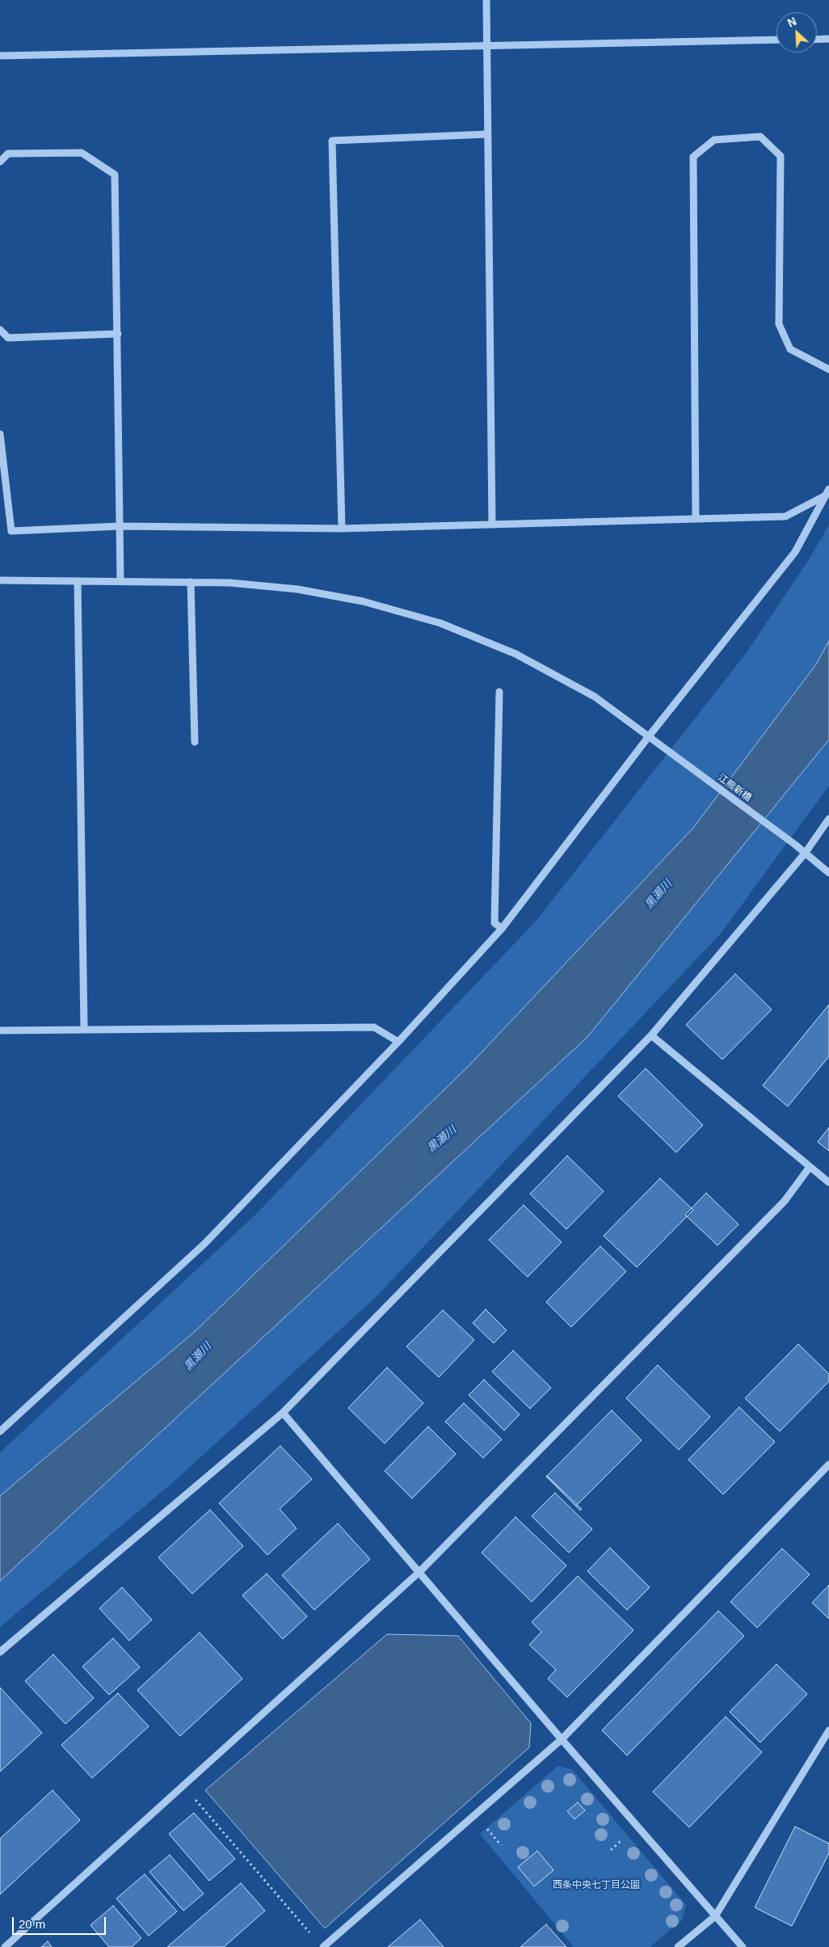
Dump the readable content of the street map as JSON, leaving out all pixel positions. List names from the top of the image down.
{
  "streets": {
    "street": ["江熊新橋"]
  },
  "water": ["黒瀬川"],
  "parks": ["西条中央七丁目公園"],
  "scale_bar": "20 m",
  "north": "top left"
}
